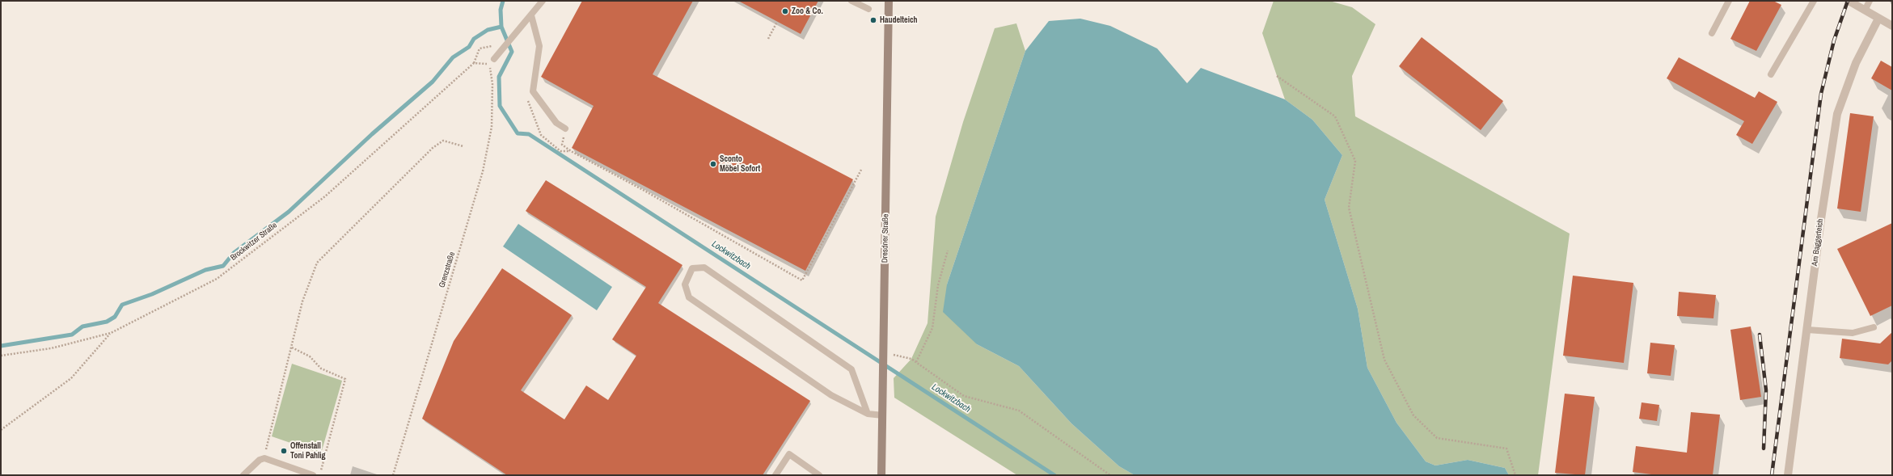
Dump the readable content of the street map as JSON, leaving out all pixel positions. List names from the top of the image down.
{
  "streets": {
    "main road": ["Dresdner Straße"],
    "street": ["Am Baggerteich"],
    "path": ["Brockwitzer Straße", "Grenzstraße"]
  },
  "crossings": [
    ["Brockwitzer Straße", "Grenzstraße"]
  ],
  "water": ["Lockwitzbach"],
  "places": [
    "Zoo & Co.",
    "Haudelteich",
    "Sconto Möbel Sofort",
    "Offenstall Toni Pahlig"
  ]
}
